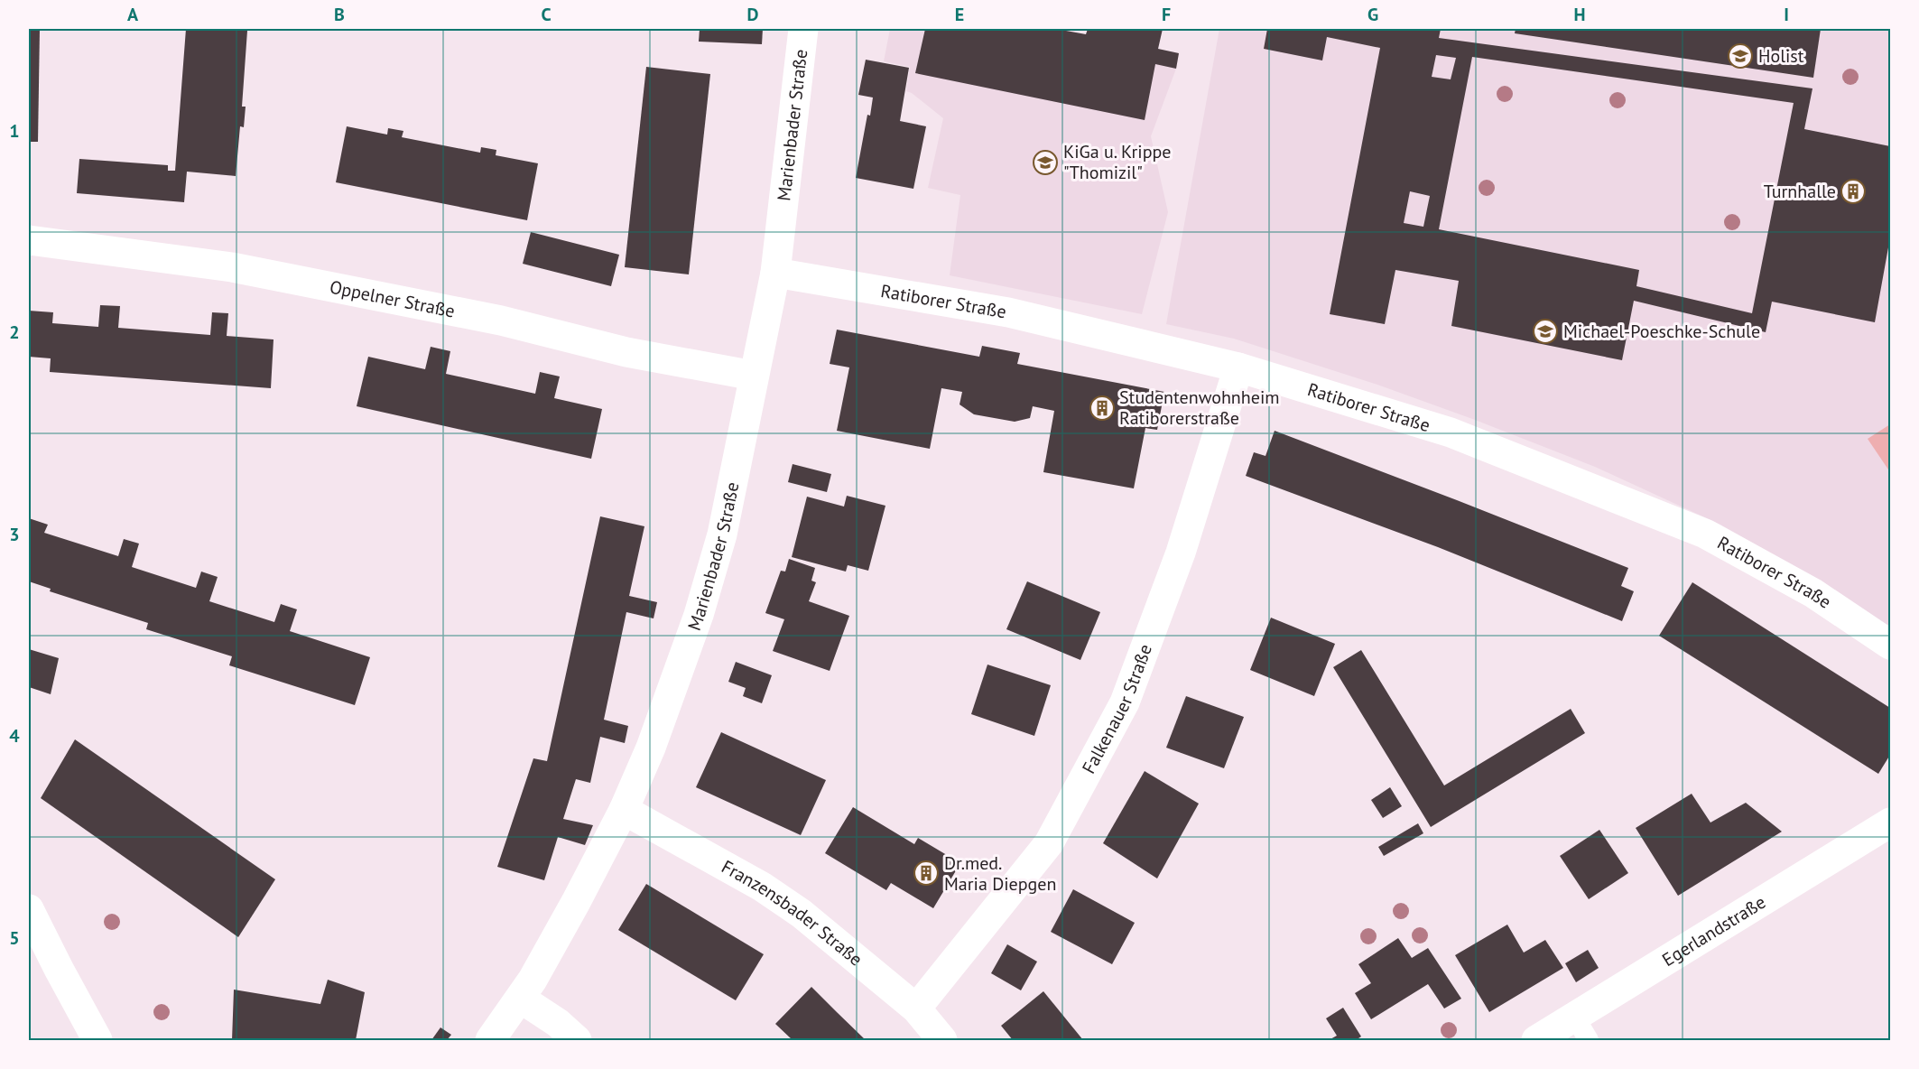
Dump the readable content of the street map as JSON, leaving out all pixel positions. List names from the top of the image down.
{
  "streets": {
    "street": [
      "Marienbader Straße",
      "Oppelner Straße",
      "Ratiborer Straße",
      "Falkenauer Straße",
      "Franzensbader Straße",
      "Egerlandstraße"
    ]
  },
  "crossings": [
    ["Marienbader Straße", "Oppelner Straße"],
    ["Marienbader Straße", "Ratiborer Straße"],
    ["Marienbader Straße", "Franzensbader Straße"],
    ["Ratiborer Straße", "Falkenauer Straße"],
    ["Falkenauer Straße", "Franzensbader Straße"]
  ],
  "places": {
    "school or university": ["Holist", "KiGa u. Krippe \"Thomizil\"", "Michael-Poeschke-Schule"],
    "building": ["Turnhalle", "Studentenwohnheim Ratiborerstraße", "Dr.med. Maria Diepgen"]
  },
  "grid": {
    "columns": [
      "A",
      "B",
      "C",
      "D",
      "E",
      "F",
      "G",
      "H",
      "I"
    ],
    "rows": [
      "1",
      "2",
      "3",
      "4",
      "5"
    ]
  }
}
